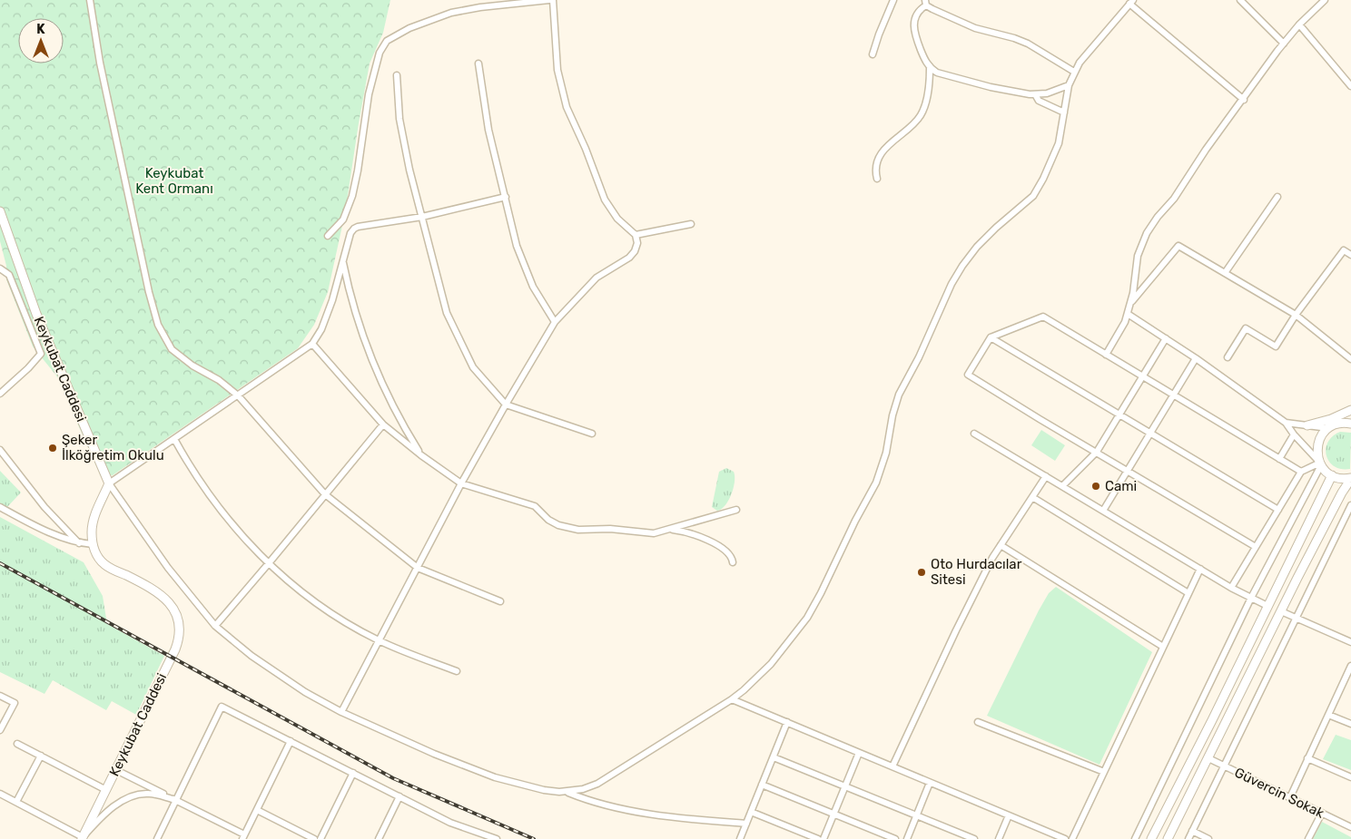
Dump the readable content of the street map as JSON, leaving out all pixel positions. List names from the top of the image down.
{
  "streets": {
    "street": ["Keykubat Caddesi", "Güvercin Sokak"]
  },
  "parks": ["Keykubat Kent Ormanı"],
  "places": ["Şeker İlköğretim Okulu", "Cami", "Oto Hurdacılar Sitesi"],
  "north": "top"
}
